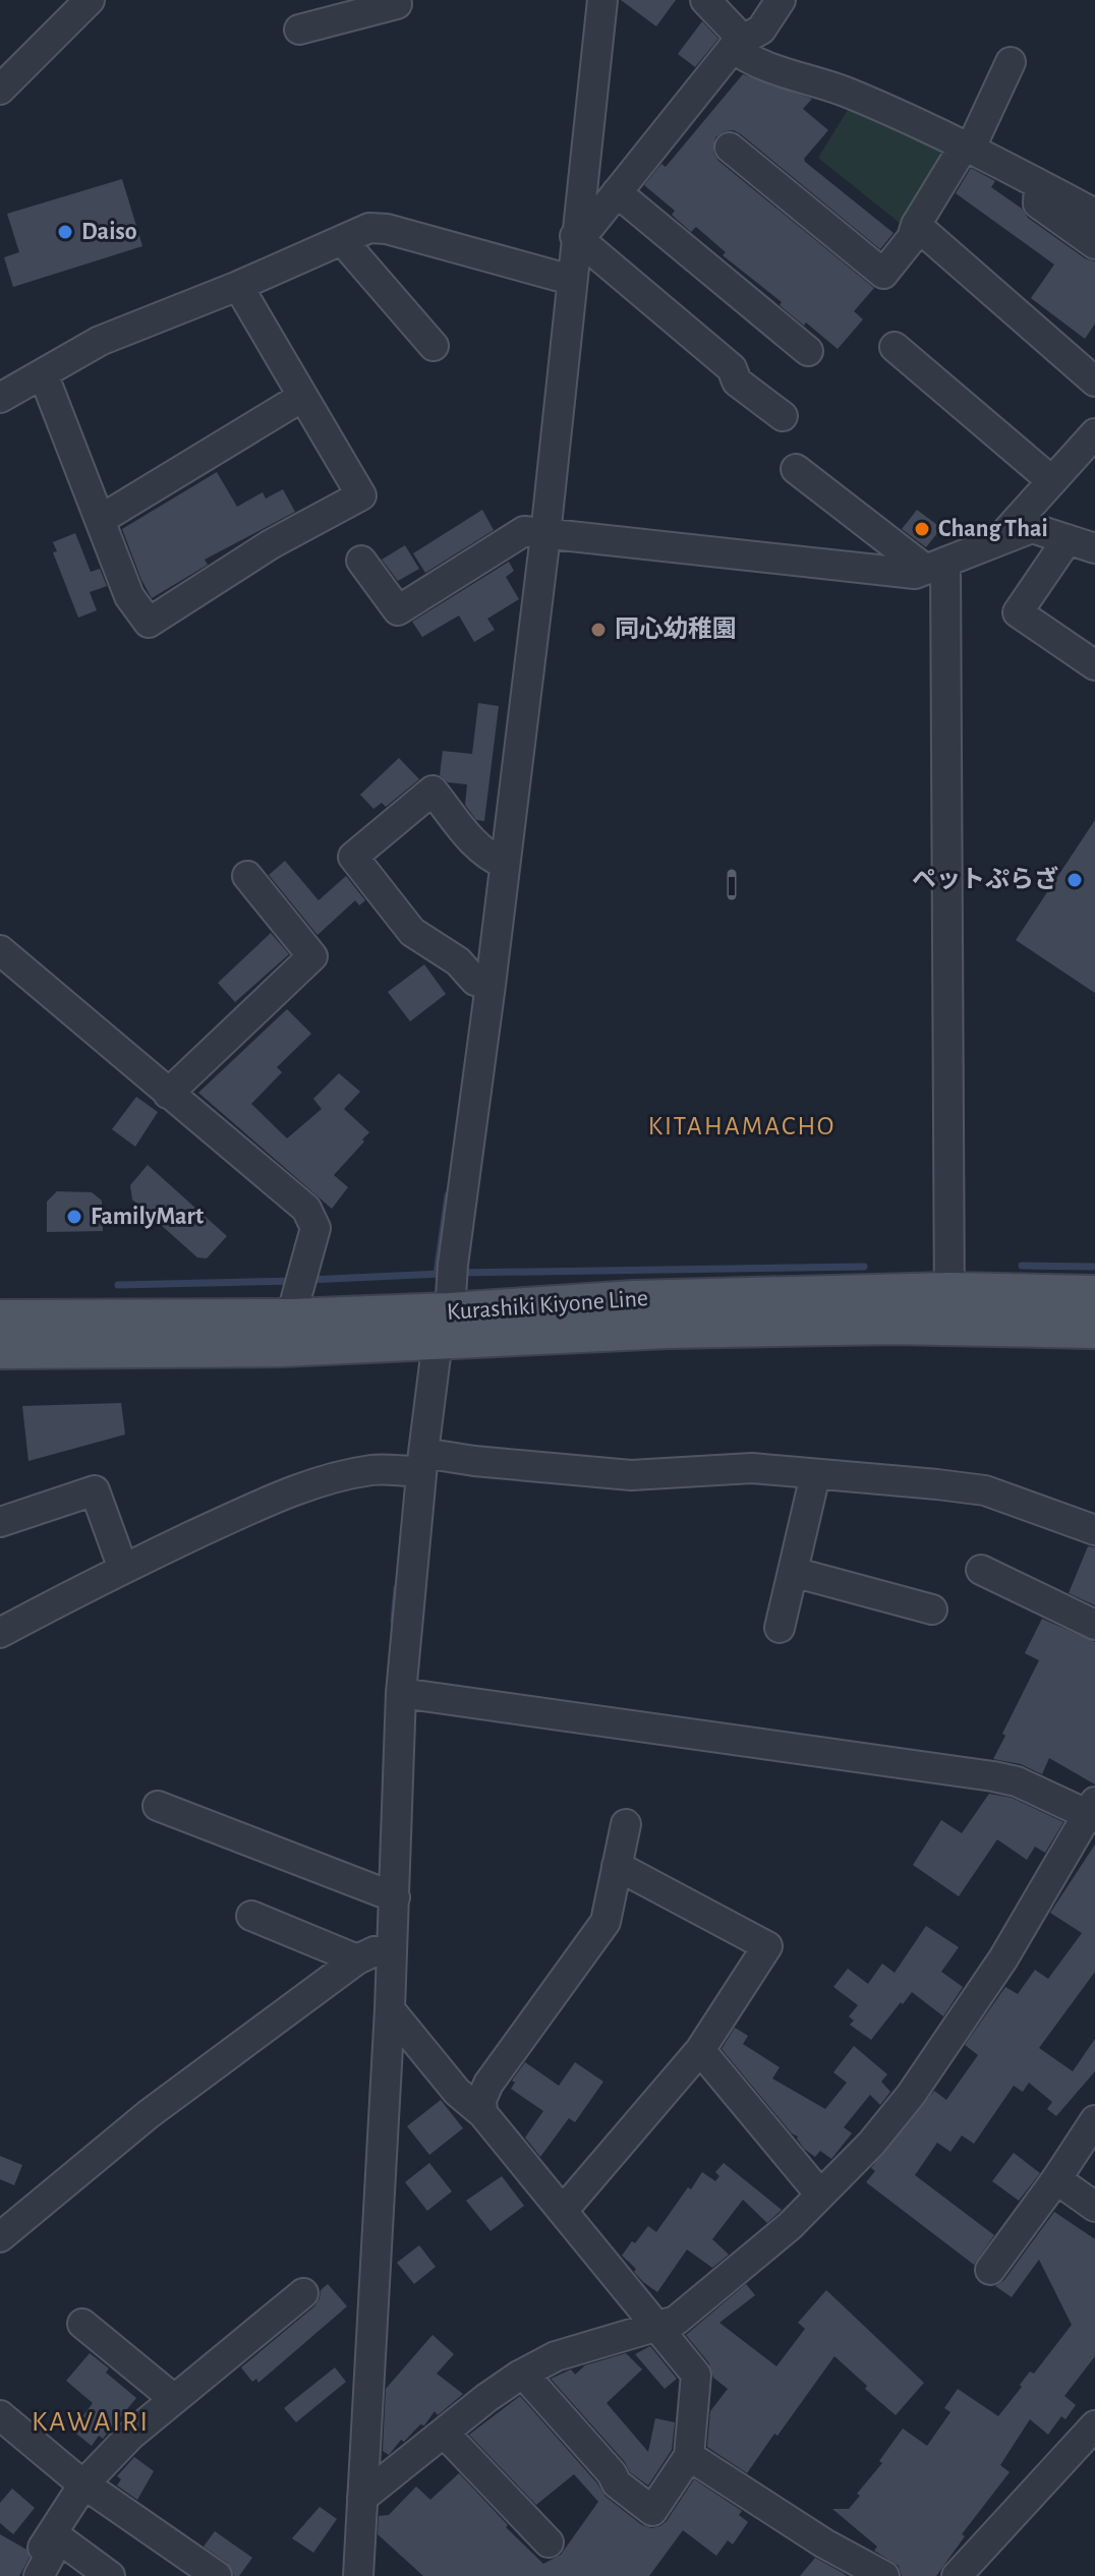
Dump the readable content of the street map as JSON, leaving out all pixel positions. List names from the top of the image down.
{
  "streets": {
    "main road": ["Kurashiki Kiyone Line"]
  },
  "districts": ["KITAHAMACHO", "KAWAIRI"],
  "places": [
    "Daiso",
    "Chang Thai",
    "同心幼稚園",
    "ペットぷらざ",
    "FamilyMart"
  ]
}
